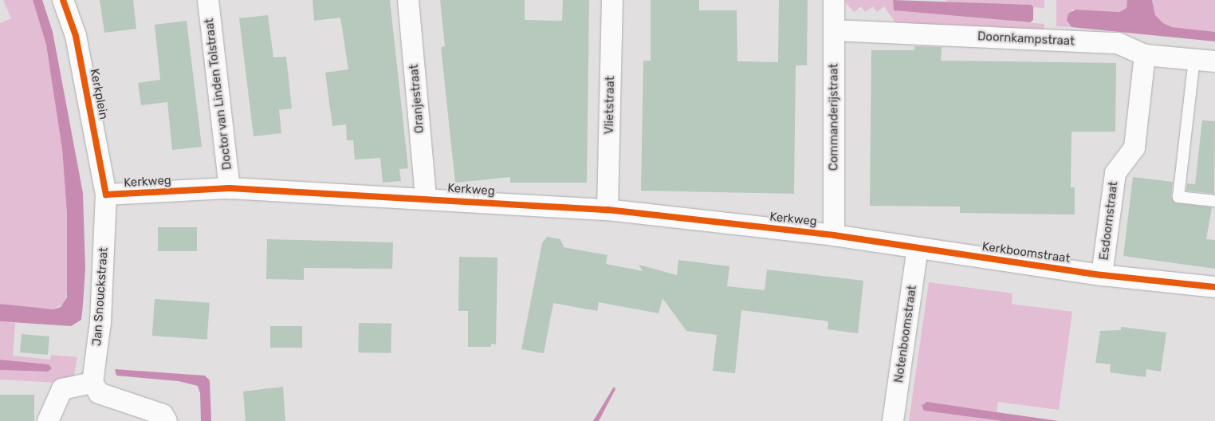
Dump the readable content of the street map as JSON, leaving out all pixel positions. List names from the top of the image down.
{
  "streets": {
    "street": [
      "Doornkampstraat",
      "Kerkplein",
      "Doctor van Linden Tolstraat",
      "Oranjestraat",
      "Vlietstraat",
      "Commanderijstraat",
      "Kerkweg",
      "Esdoornstraat",
      "Kerkboomstraat",
      "Jan Snouckstraat",
      "Notenboomstraat"
    ]
  },
  "crossings": [
    ["Doornkampstraat", "Commanderijstraat"],
    ["Doornkampstraat", "Esdoornstraat"],
    ["Kerkplein", "Kerkweg"],
    ["Kerkplein", "Jan Snouckstraat"],
    ["Doctor van Linden Tolstraat", "Kerkweg"],
    ["Oranjestraat", "Kerkweg"],
    ["Vlietstraat", "Kerkweg"],
    ["Commanderijstraat", "Kerkweg"],
    ["Commanderijstraat", "Kerkboomstraat"],
    ["Kerkweg", "Kerkboomstraat"],
    ["Kerkweg", "Jan Snouckstraat"],
    ["Esdoornstraat", "Kerkboomstraat"],
    ["Kerkboomstraat", "Notenboomstraat"]
  ]
}
